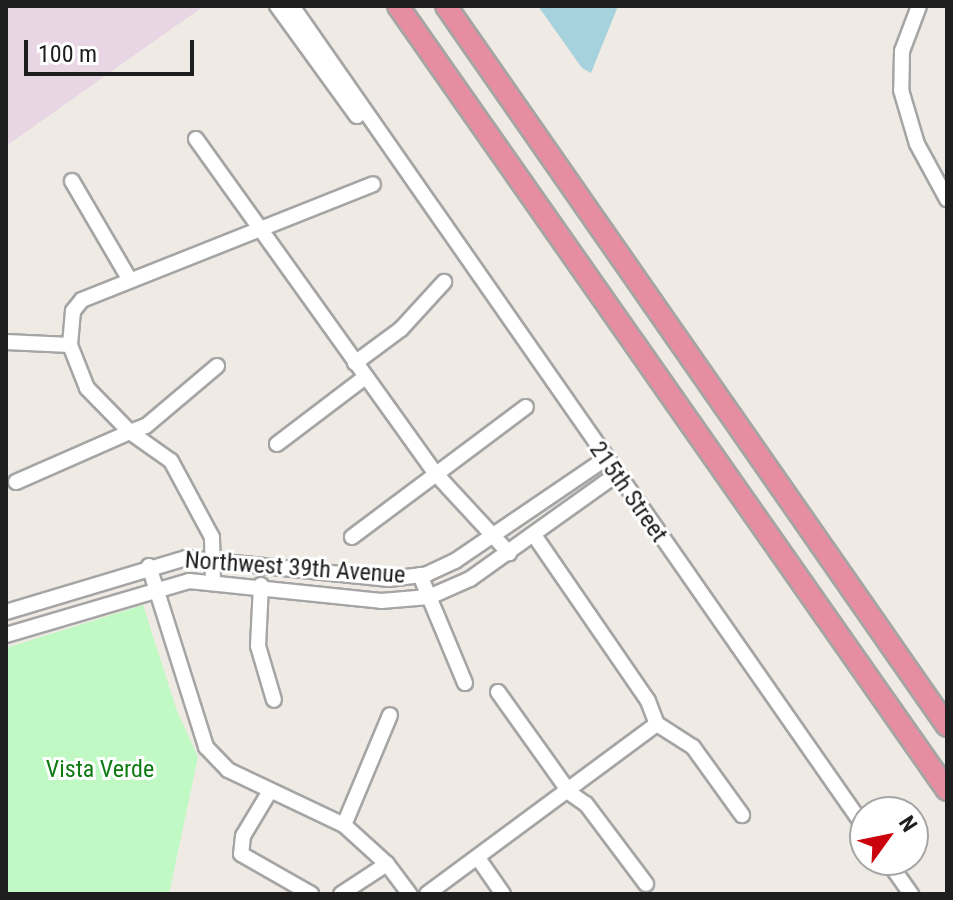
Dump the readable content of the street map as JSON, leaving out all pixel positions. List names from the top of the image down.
{
  "streets": {
    "street": ["215th Street", "Northwest 39th Avenue"]
  },
  "crossings": [
    ["215th Street", "Northwest 39th Avenue"]
  ],
  "parks": ["Vista Verde"],
  "scale_bar": "100 m",
  "north": "top right"
}
